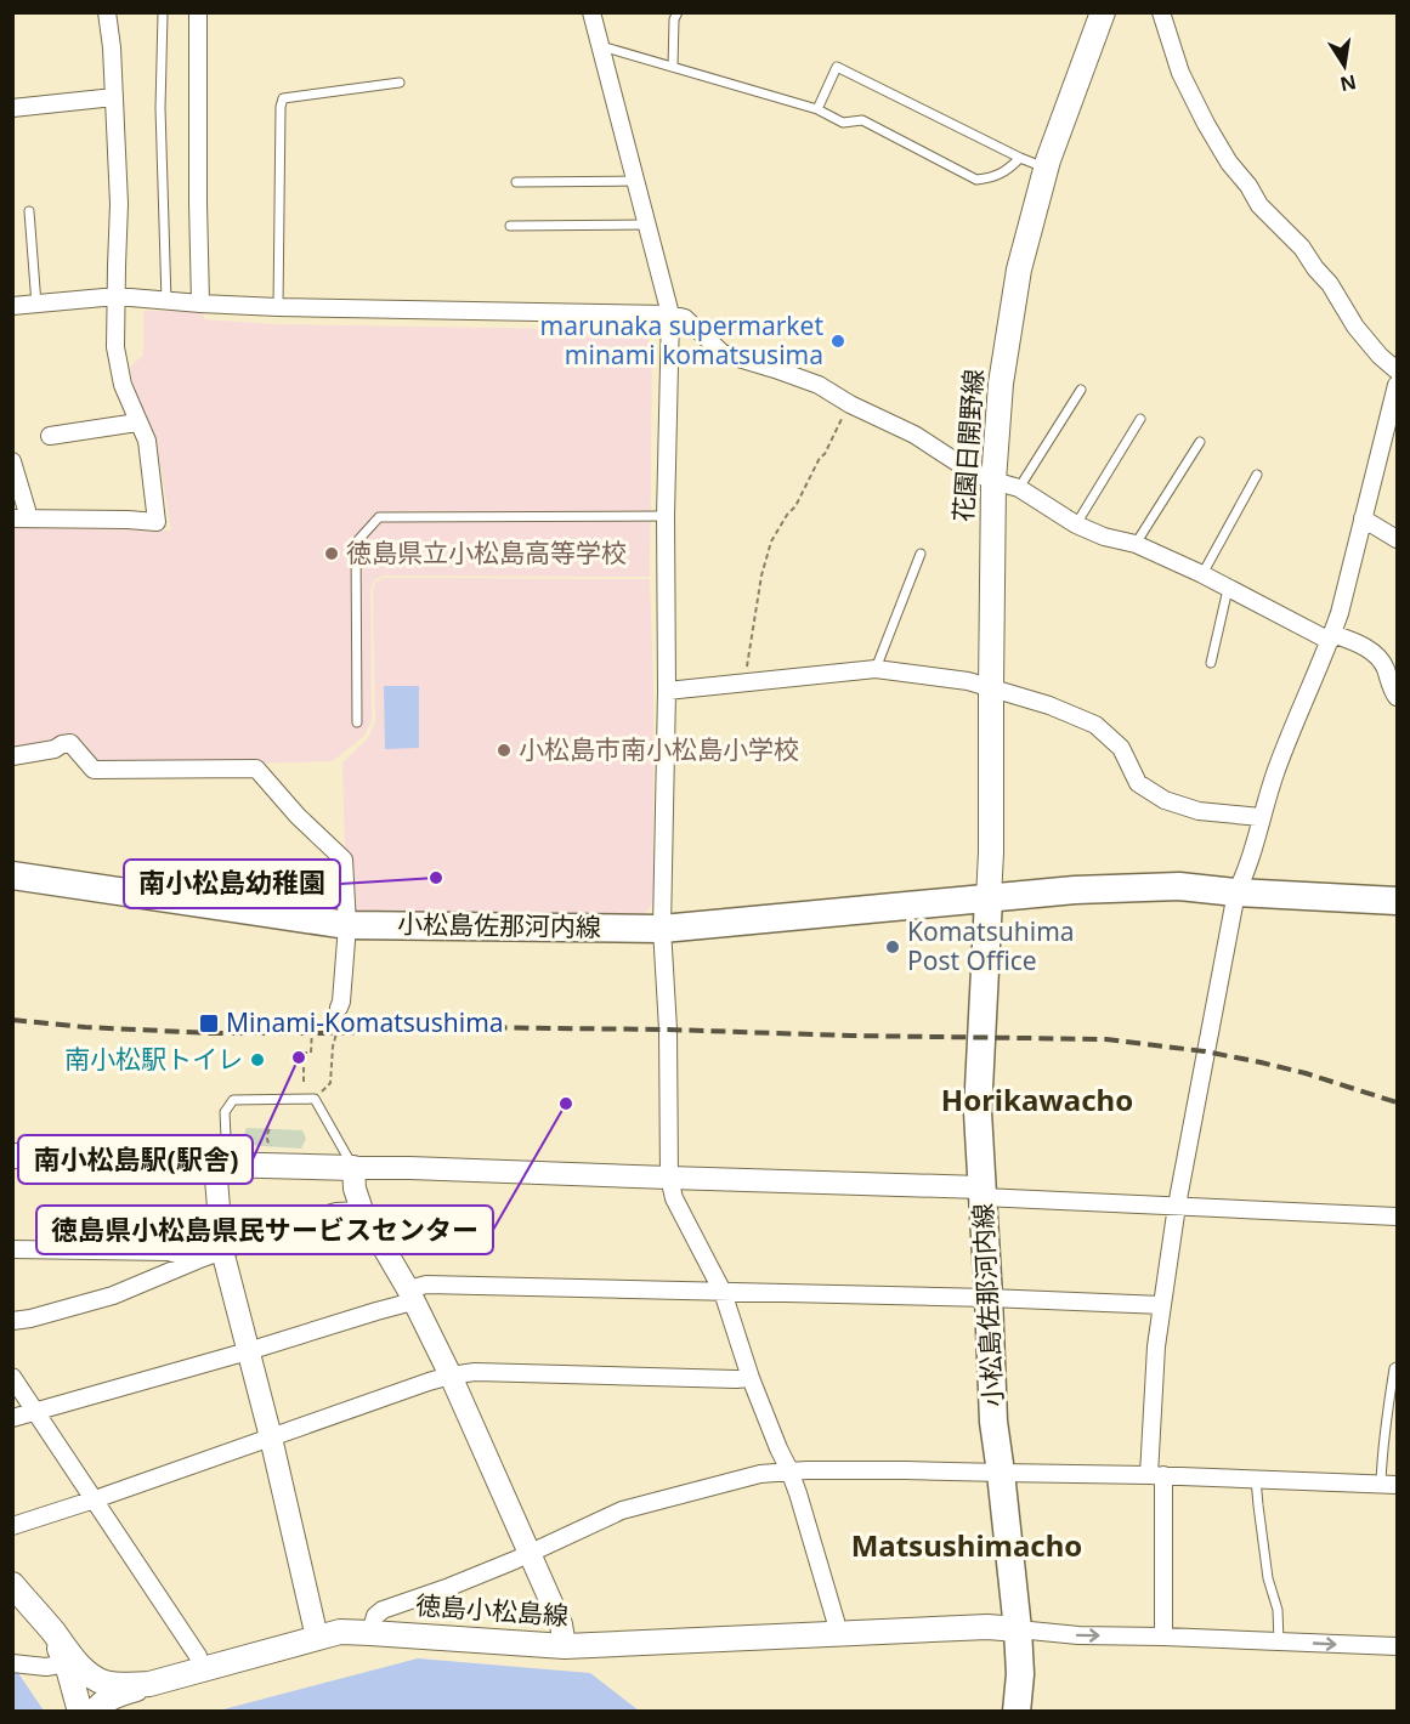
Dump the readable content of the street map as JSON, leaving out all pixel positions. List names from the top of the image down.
{
  "streets": {
    "main road": ["花園日開野線", "小松島佐那河内線", "徳島小松島線"]
  },
  "crossings": [
    ["花園日開野線", "小松島佐那河内線"],
    ["小松島佐那河内線", "徳島小松島線"]
  ],
  "districts": ["Horikawacho", "Matsushimacho"],
  "places": {
    "other": [
      "marunaka supermarket minami komatsusima",
      "徳島県立小松島高等学校",
      "小松島市南小松島小学校",
      "南小松島幼稚園",
      "Komatsuhima Post Office",
      "南小松島駅(駅舎)",
      "南小松駅トイレ",
      "徳島県小松島県民サービスセンター"
    ],
    "transit": ["Minami-Komatsushima"]
  },
  "north": "bottom"
}
